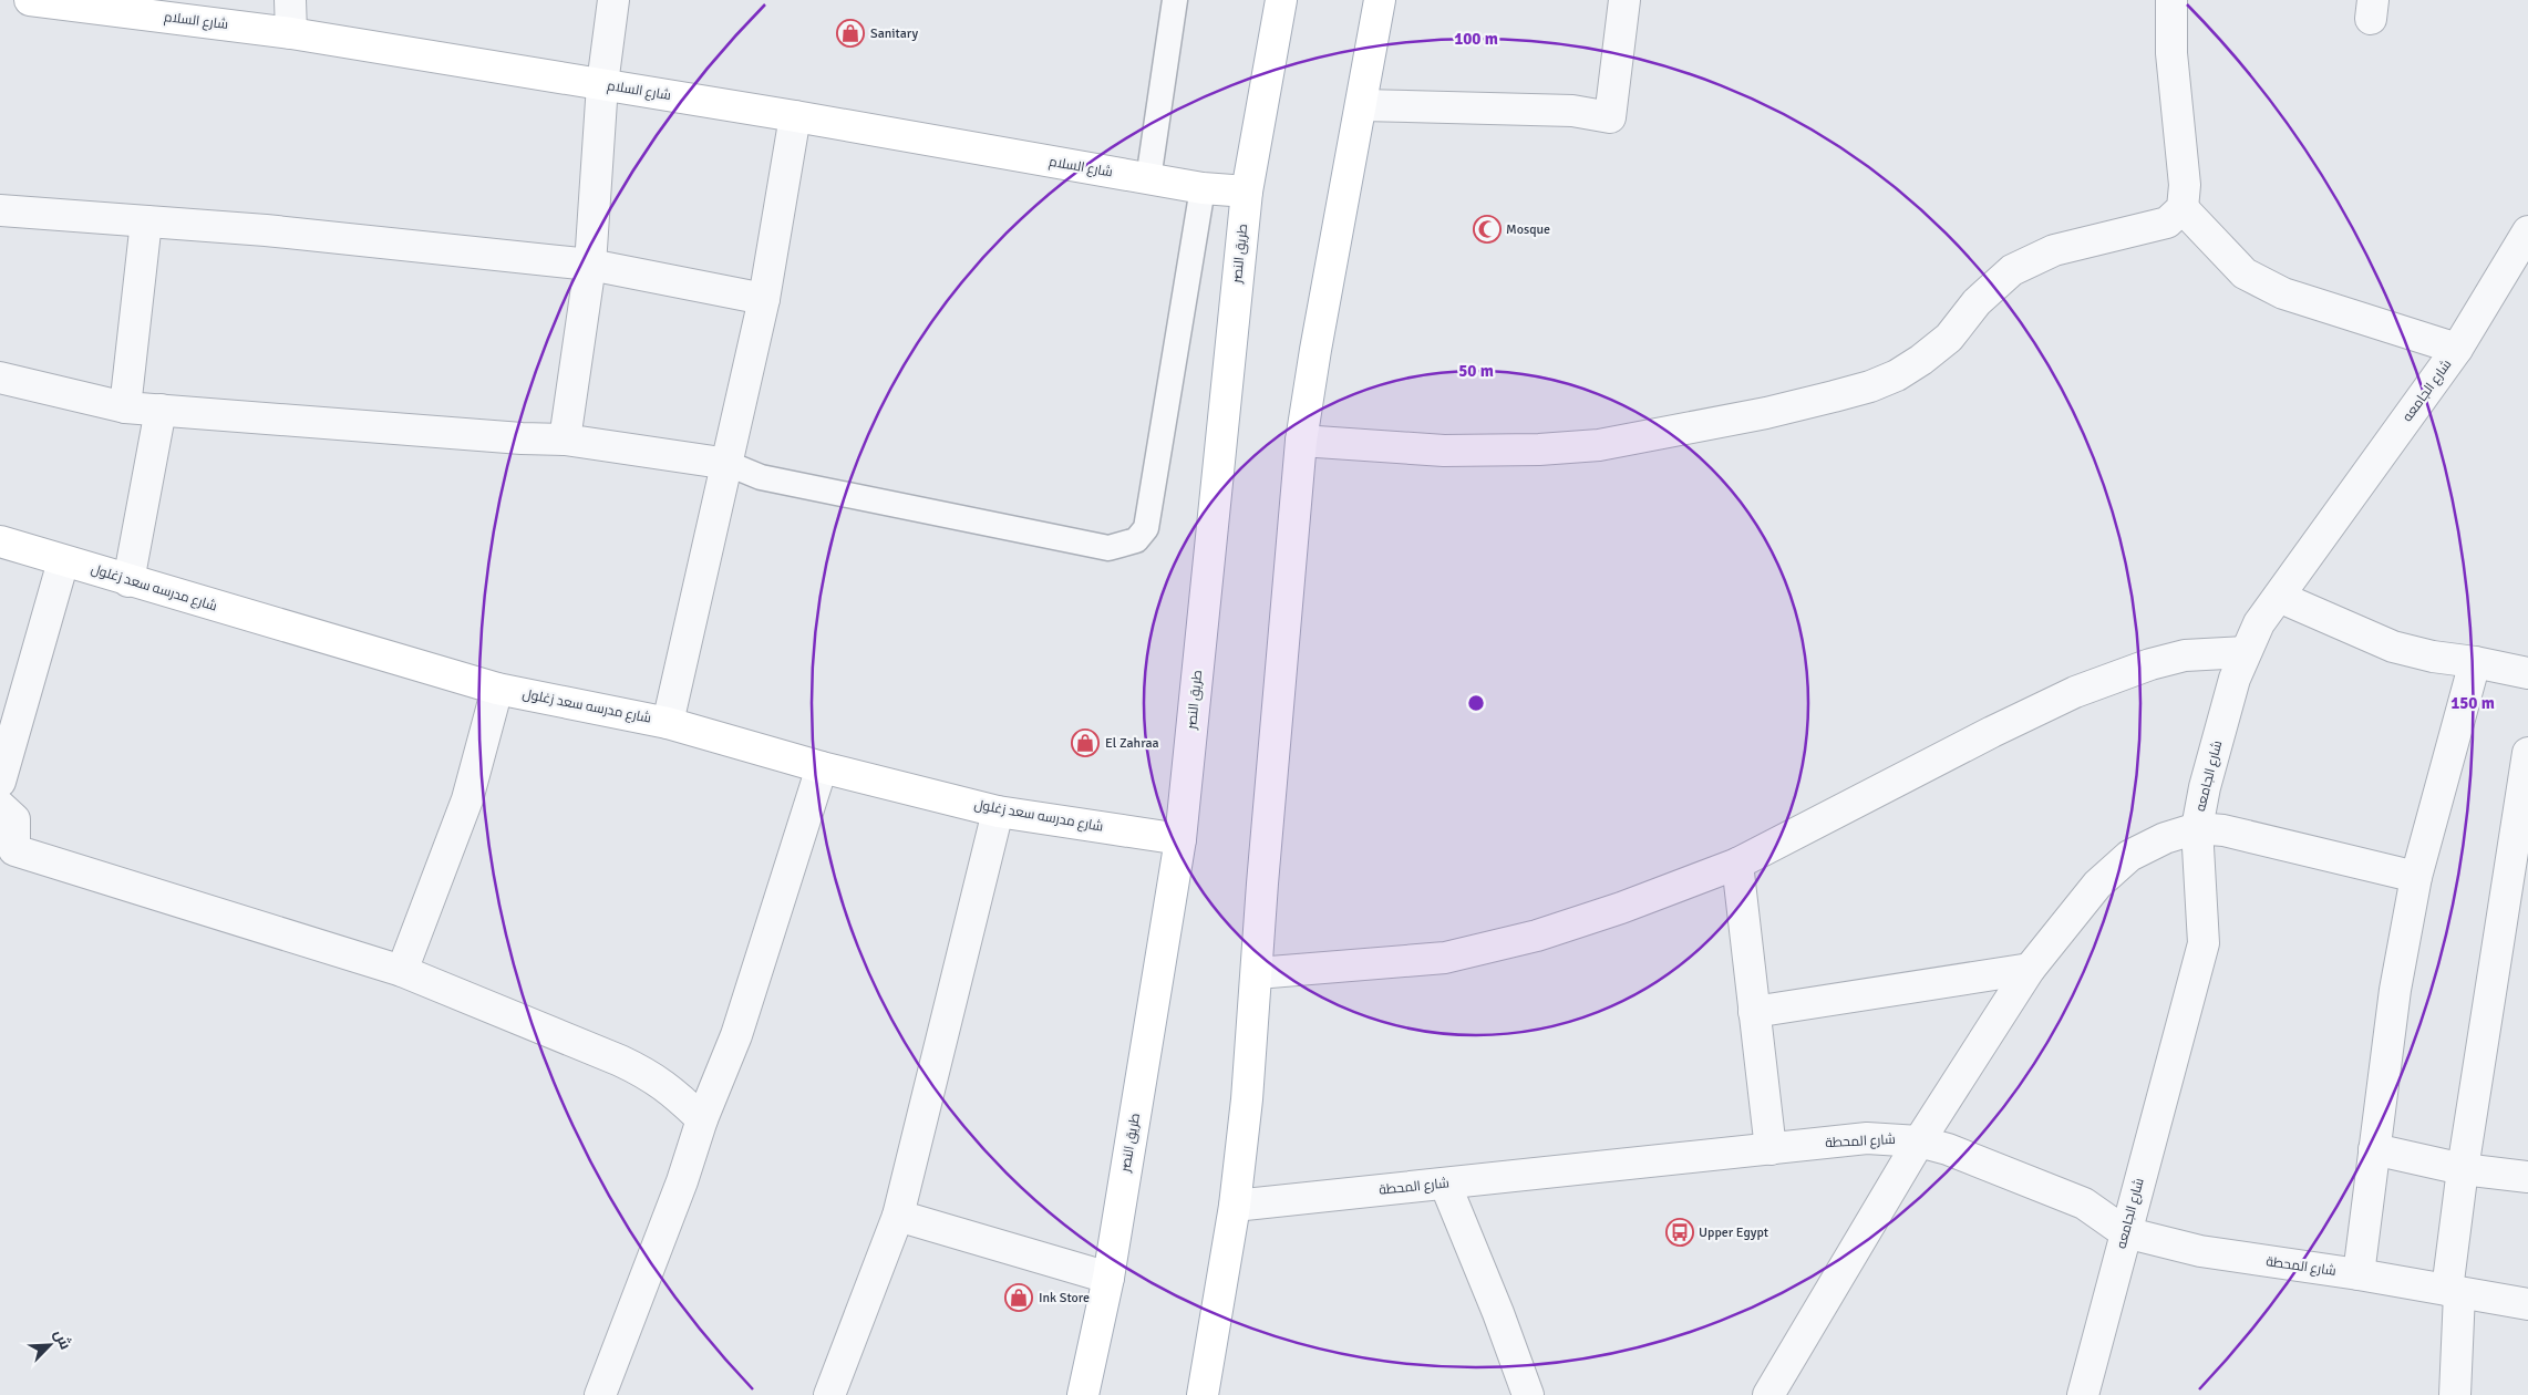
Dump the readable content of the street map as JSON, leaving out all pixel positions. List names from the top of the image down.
{
  "streets": {
    "main road": ["شارع السلام", "طريق النصر", "شارع مدرسه سعد زغلول"],
    "street": ["شارع الجامعه", "شارع المحطة"]
  },
  "crossings": [
    ["شارع السلام", "طريق النصر"],
    ["طريق النصر", "شارع مدرسه سعد زغلول"],
    ["شارع الجامعه", "شارع المحطة"]
  ],
  "places": {
    "shop": ["Sanitary", "El Zahraa", "Ink Store"],
    "mosque": ["Mosque"],
    "bus stop": ["Upper Egypt"]
  },
  "north": "top right",
  "rings": ["100 m", "50 m", "150 m"]
}
